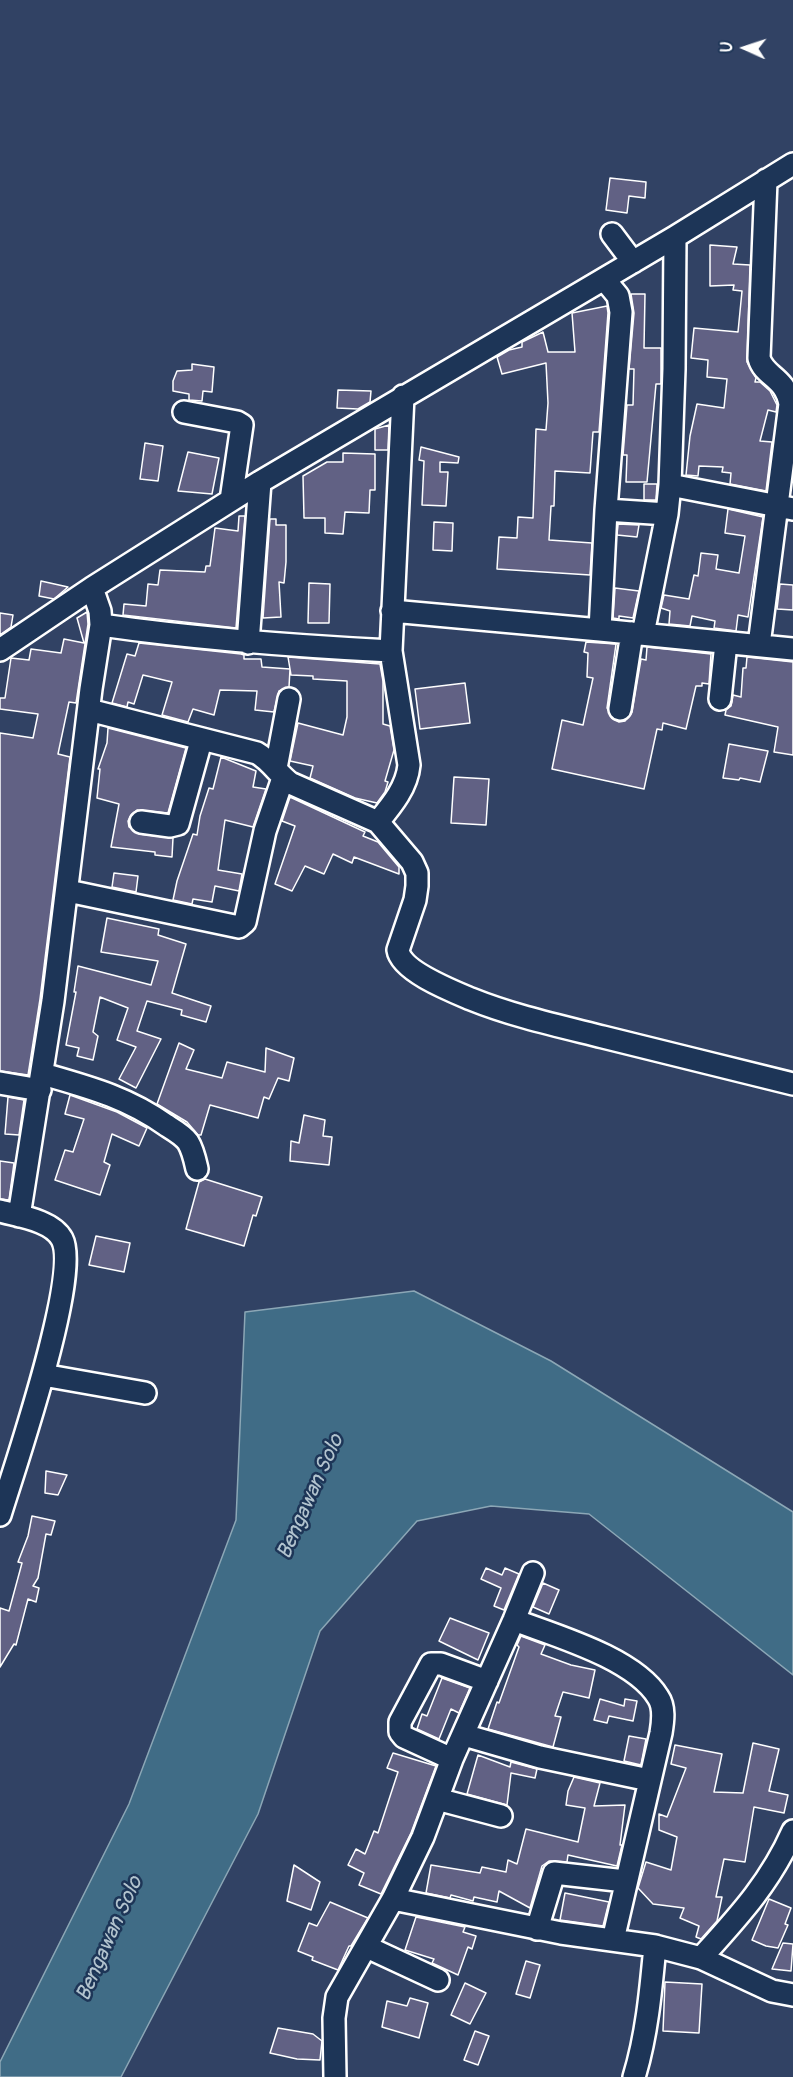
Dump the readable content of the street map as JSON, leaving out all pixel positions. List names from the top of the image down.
{
  "water": ["Bengawan Solo"],
  "north": "left"
}
